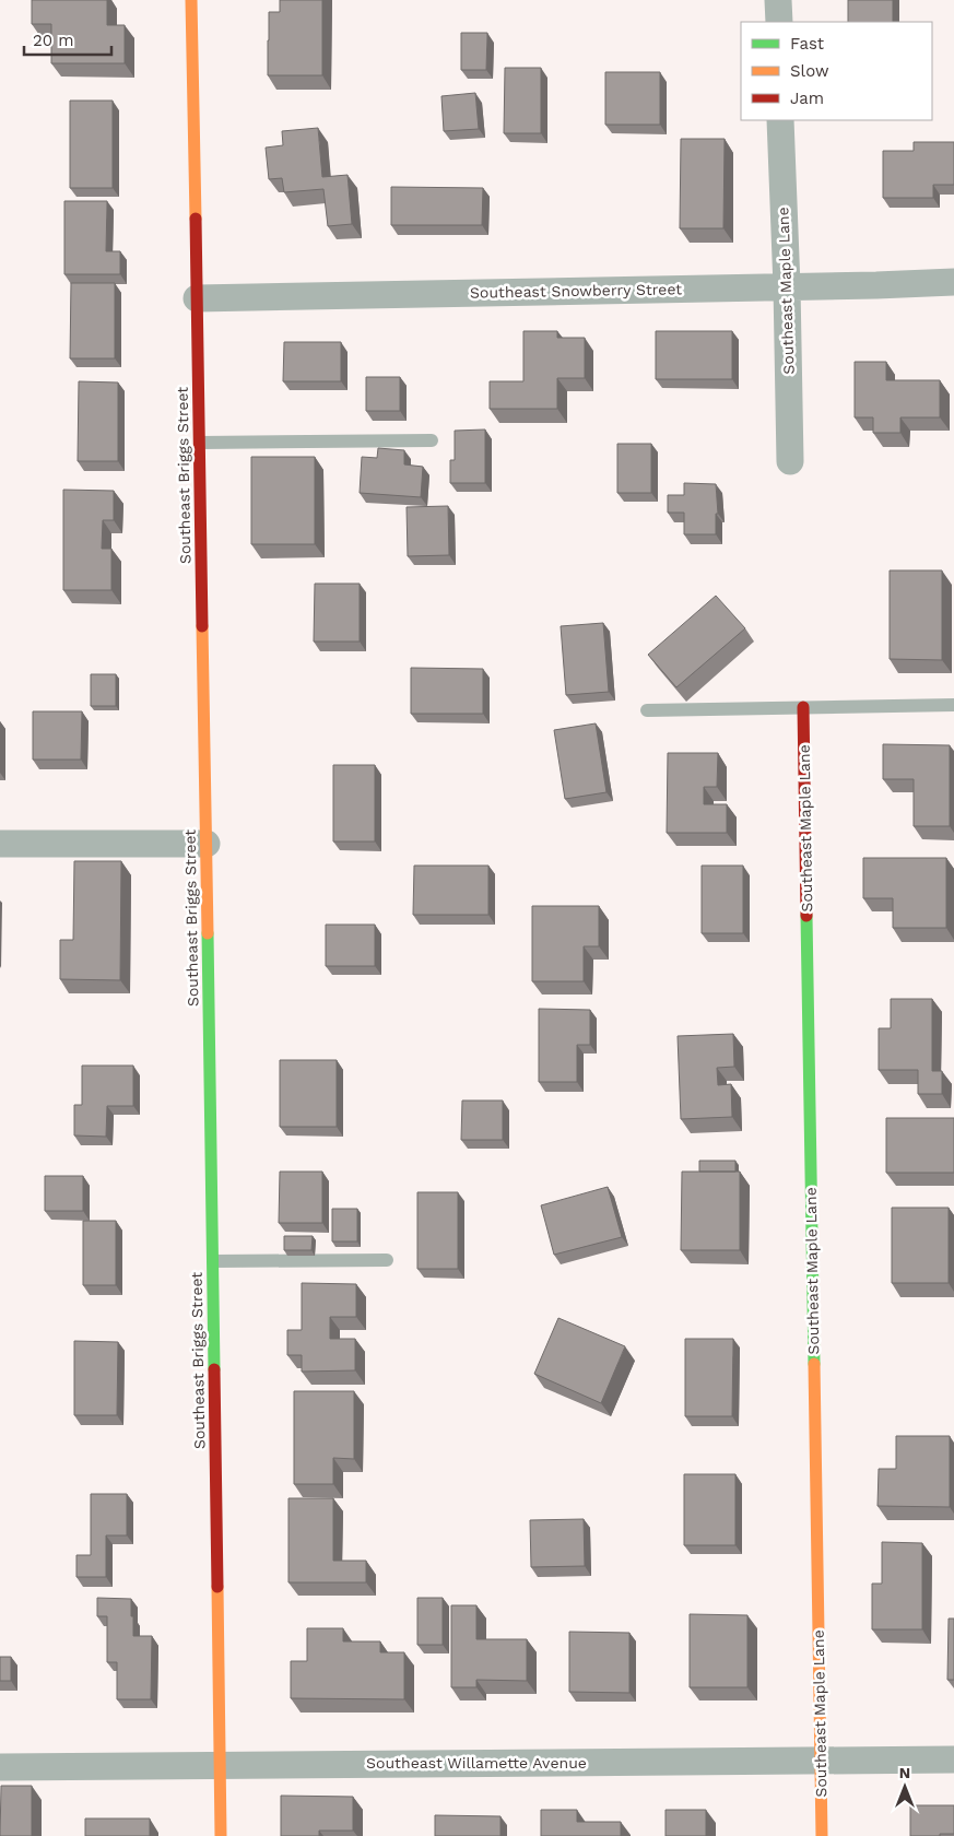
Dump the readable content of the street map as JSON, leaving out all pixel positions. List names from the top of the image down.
{
  "streets": {
    "street": [
      "Southeast Snowberry Street",
      "Southeast Maple Lane",
      "Southeast Briggs Street",
      "Southeast Willamette Avenue"
    ]
  },
  "crossings": [
    ["Southeast Snowberry Street", "Southeast Maple Lane"],
    ["Southeast Snowberry Street", "Southeast Briggs Street"],
    ["Southeast Maple Lane", "Southeast Willamette Avenue"],
    ["Southeast Briggs Street", "Southeast Willamette Avenue"]
  ],
  "legend": ["Fast", "Slow", "Jam"],
  "scale_bar": "20 m",
  "north": "top"
}
